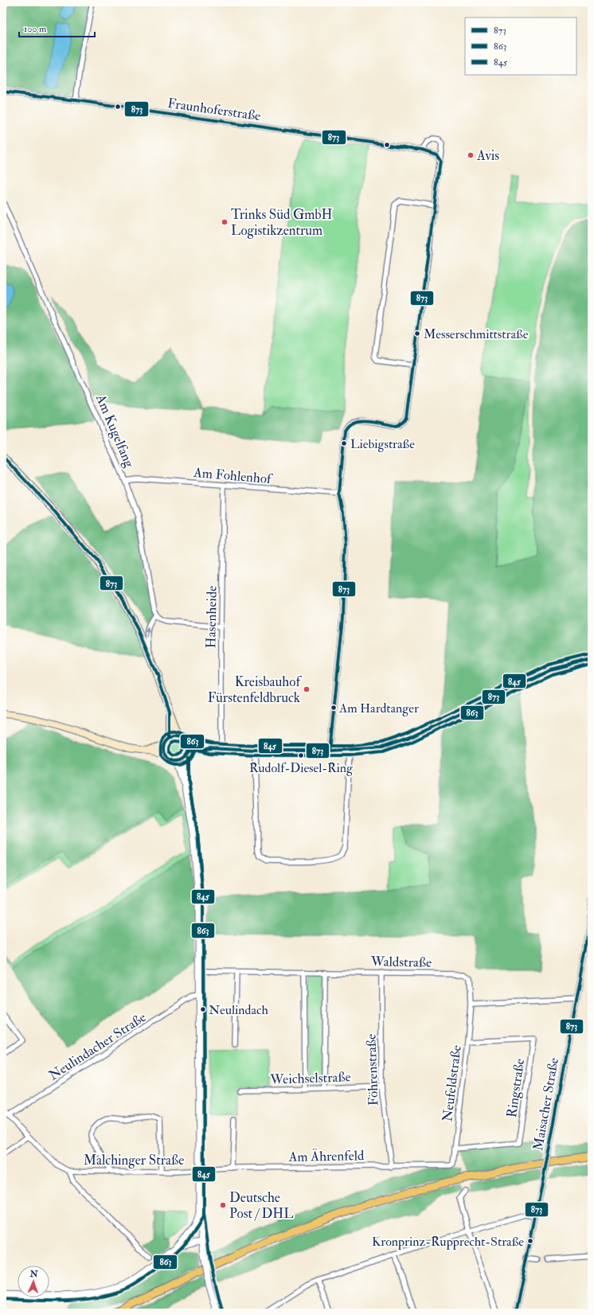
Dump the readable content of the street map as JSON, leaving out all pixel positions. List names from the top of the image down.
{
  "streets": {
    "street": [
      "Fraunhoferstraße",
      "Am Kugelfang",
      "Am Fohlenhof",
      "Hasenheide",
      "Waldstraße",
      "Neulindacher Straße",
      "Föhrenstraße",
      "Weichselstraße",
      "Neufeldstraße",
      "Ringstraße",
      "Maisacher Straße",
      "Am Ährenfeld",
      "Malchinger Straße"
    ]
  },
  "crossings": [
    ["Am Kugelfang", "Am Fohlenhof"],
    ["Am Fohlenhof", "Hasenheide"],
    ["Waldstraße", "Föhrenstraße"],
    ["Waldstraße", "Neufeldstraße"],
    ["Neulindacher Straße", "Malchinger Straße"],
    ["Föhrenstraße", "Weichselstraße"],
    ["Föhrenstraße", "Am Ährenfeld"],
    ["Neufeldstraße", "Ringstraße"],
    ["Neufeldstraße", "Am Ährenfeld"],
    ["Am Ährenfeld", "Malchinger Straße"]
  ],
  "places": [
    "Avis",
    "Trinks Süd GmbH Logistikzentrum",
    "Messerschmittstraße",
    "Liebigstraße",
    "Kreisbauhof Fürstenfeldbruck",
    "Am Hardtanger",
    "Rudolf-Diesel-Ring",
    "Neulindach",
    "Deutsche Post / DHL",
    "Kronprinz-Rupprecht-Straße"
  ],
  "lines": ["transit line 873", "transit line 845", "transit line 863"],
  "legend": ["873", "863", "845"],
  "scale_bar": "100 m",
  "north": "top"
}
